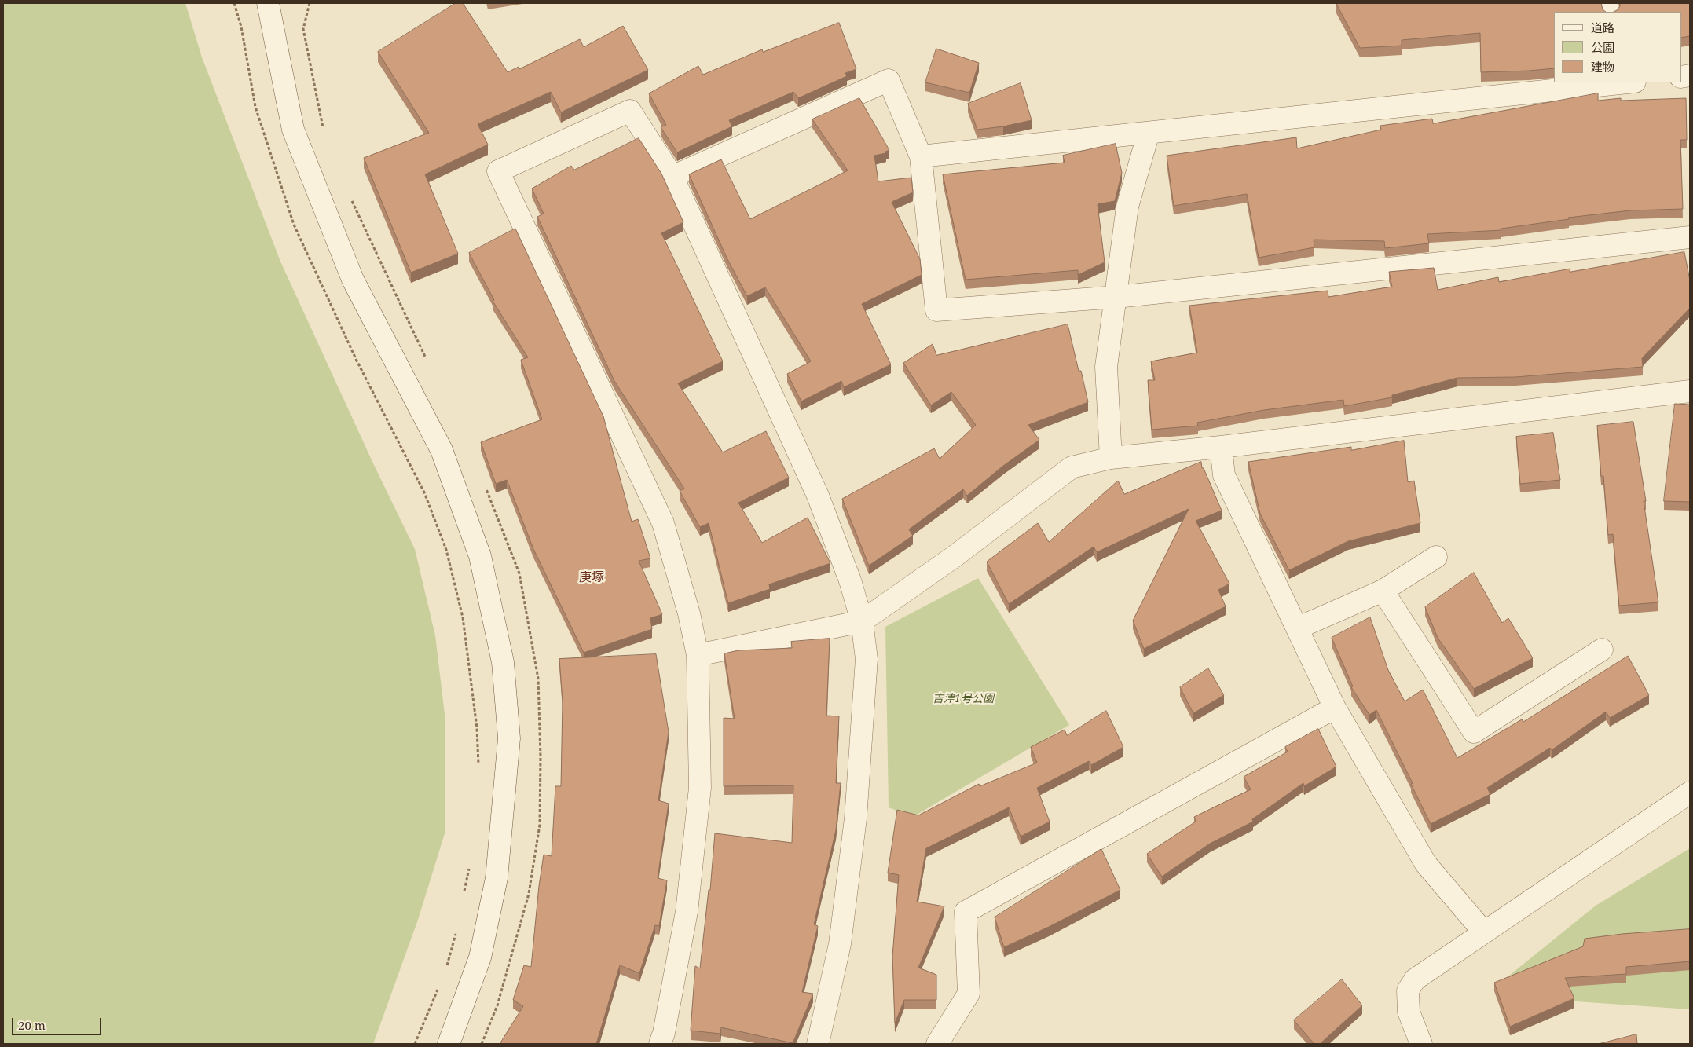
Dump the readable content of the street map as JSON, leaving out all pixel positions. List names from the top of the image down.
{
  "districts": ["庚塚"],
  "parks": ["吉津1号公園"],
  "legend": ["道路", "公園", "建物"],
  "scale_bar": "20 m"
}
